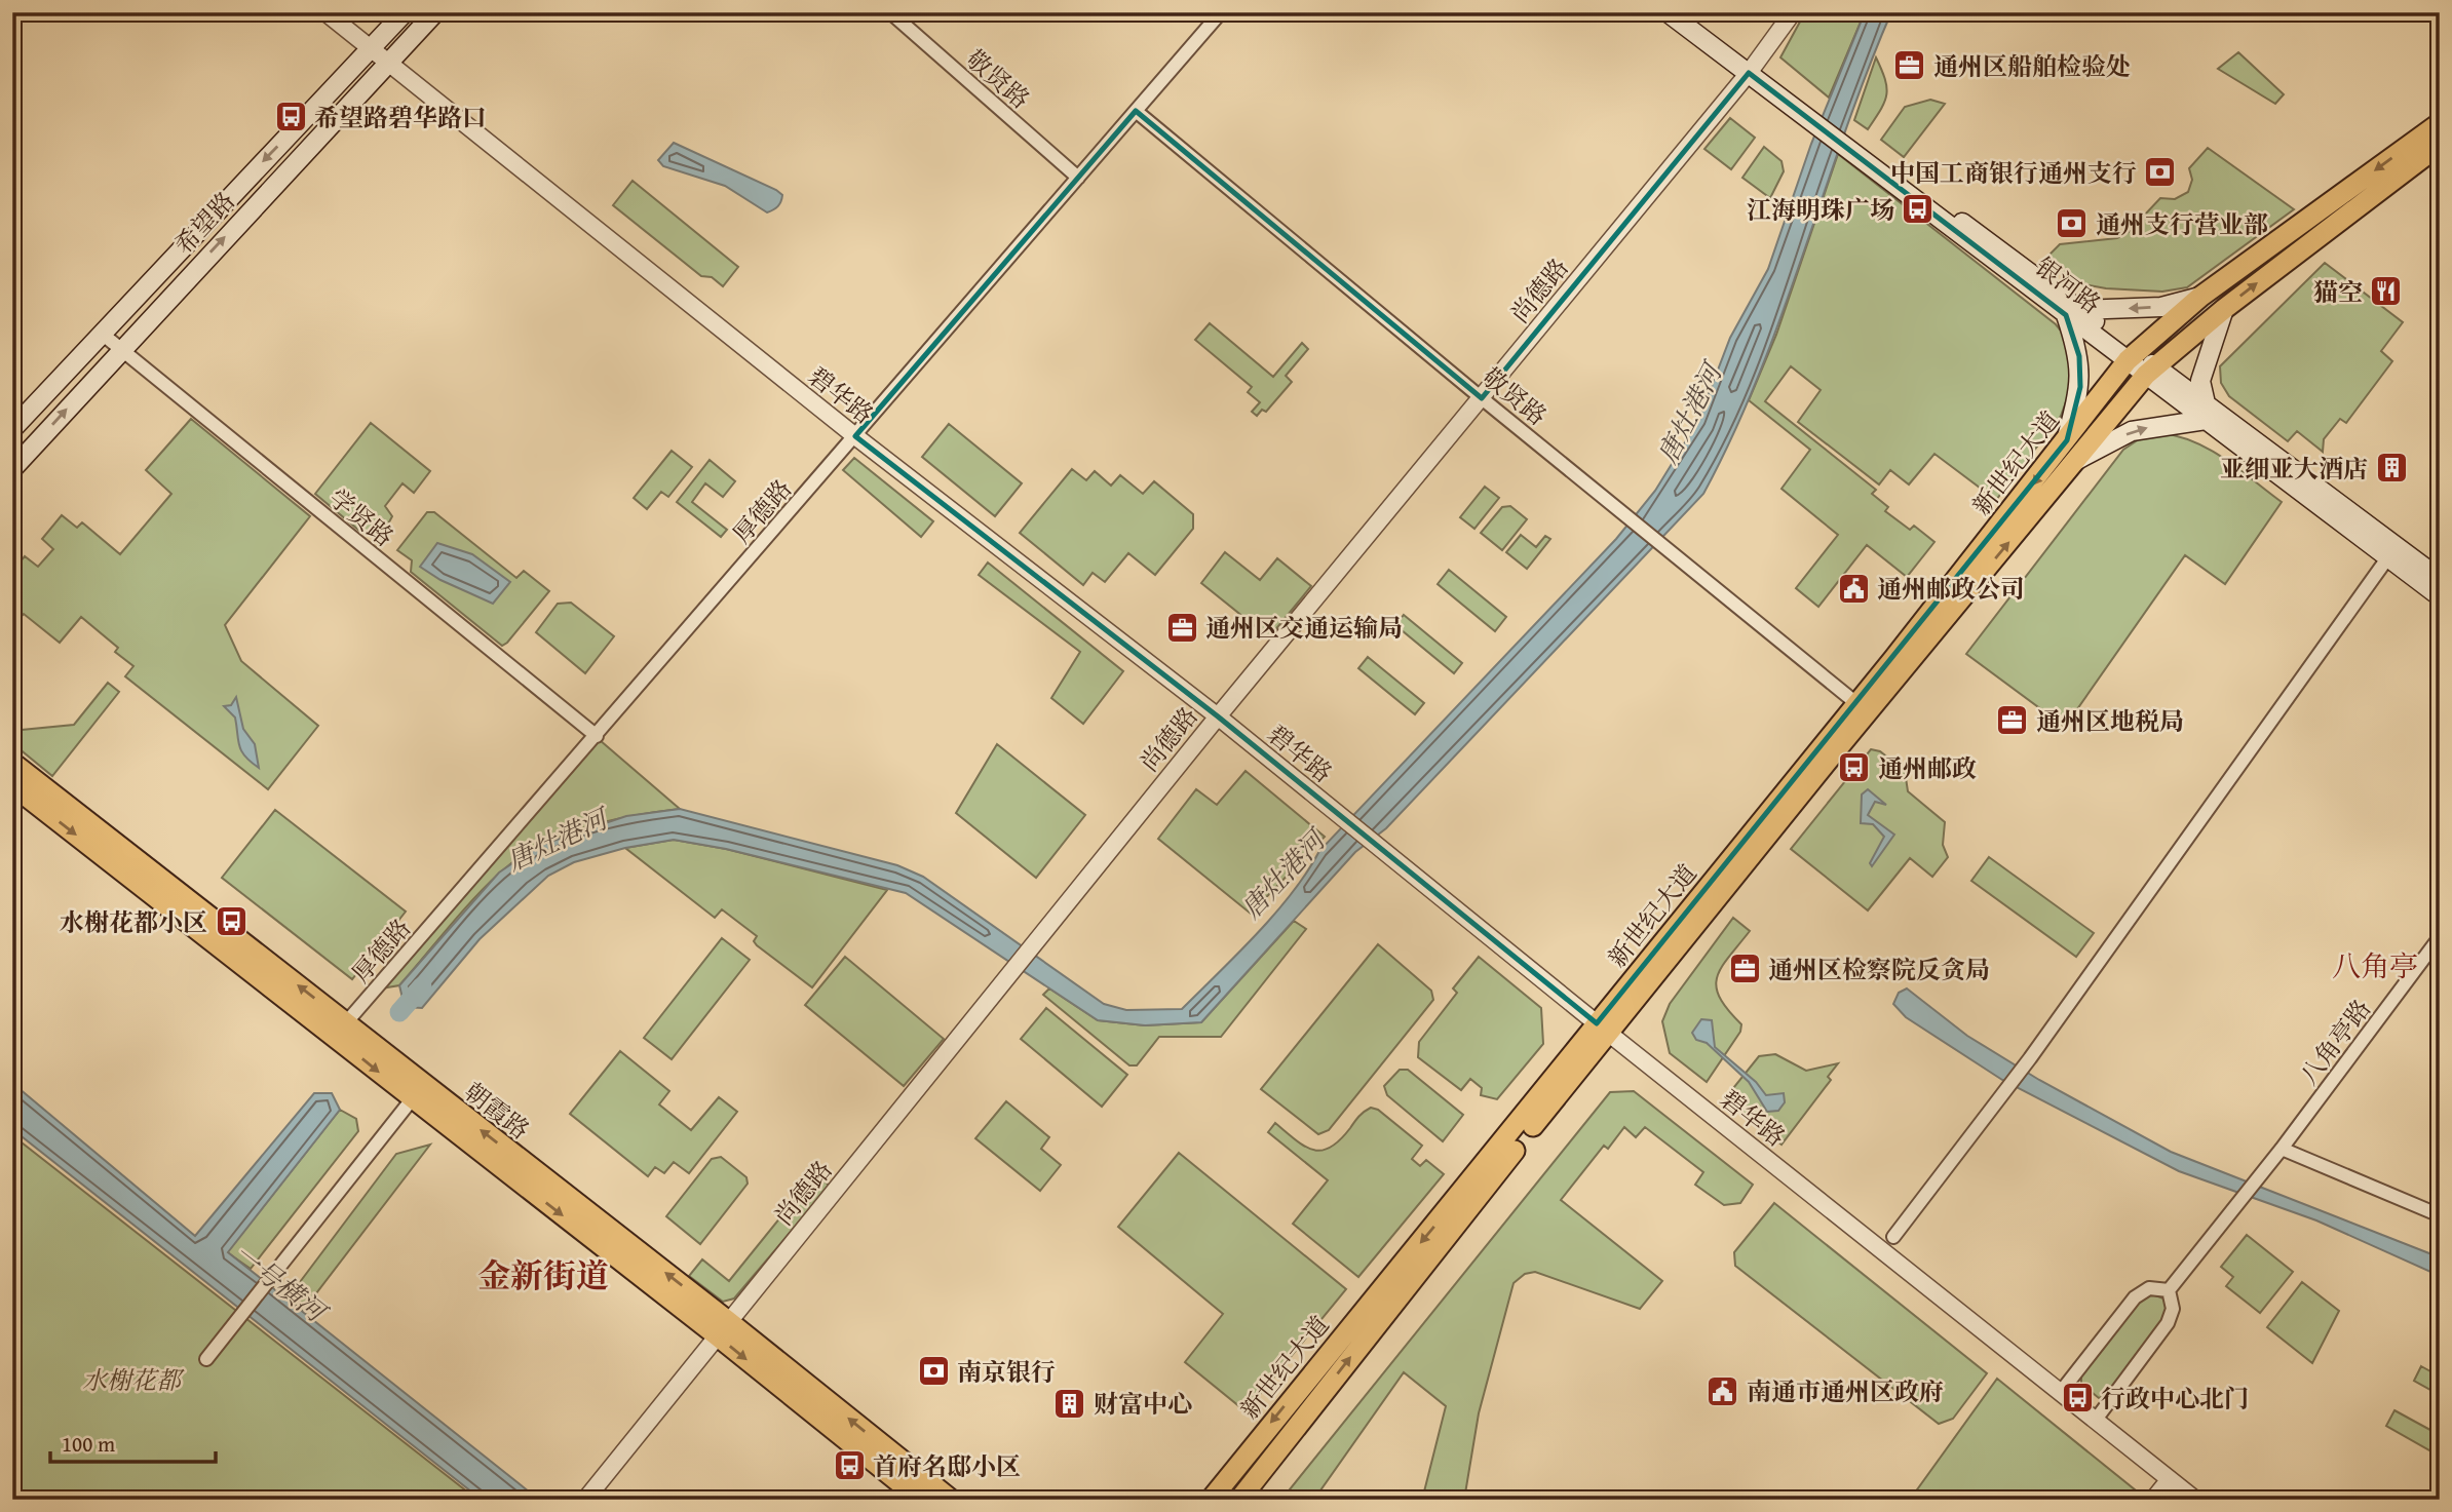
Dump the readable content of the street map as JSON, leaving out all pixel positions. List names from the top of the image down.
{
  "streets": {
    "main road": [
      "希望路",
      "银河路",
      "新世纪大道",
      "朝霞路"
    ],
    "street": [
      "敬贤路",
      "尚德路",
      "碧华路",
      "厚德路",
      "学贤路",
      "八角亭路"
    ]
  },
  "crossings": [
    ["敬贤路", "尚德路"],
    ["敬贤路", "新世纪大道"],
    ["敬贤路", "厚德路"],
    ["希望路", "碧华路"],
    ["希望路", "学贤路"],
    ["银河路", "尚德路"],
    ["银河路", "新世纪大道"],
    ["尚德路", "碧华路"],
    ["尚德路", "朝霞路"],
    ["碧华路", "新世纪大道"],
    ["碧华路", "厚德路"],
    ["厚德路", "学贤路"],
    ["厚德路", "朝霞路"]
  ],
  "districts": ["八角亭", "金新街道"],
  "water": ["唐灶港河", "一号横河"],
  "parks": ["水榭花都"],
  "places": {
    "office": [
      "通州区船舶检验处",
      "通州区交通运输局",
      "通州区地税局",
      "通州区检察院反贪局"
    ],
    "bus stop": [
      "希望路碧华路口",
      "江海明珠广场",
      "通州邮政",
      "水榭花都小区",
      "行政中心北门",
      "首府名邸小区"
    ],
    "bank": ["中国工商银行通州支行", "通州支行营业部", "南京银行"],
    "restaurant": ["猫空"],
    "building": ["亚细亚大酒店", "财富中心"],
    "public building": ["通州邮政公司", "南通市通州区政府"]
  },
  "scale_bar": "100 m"
}
